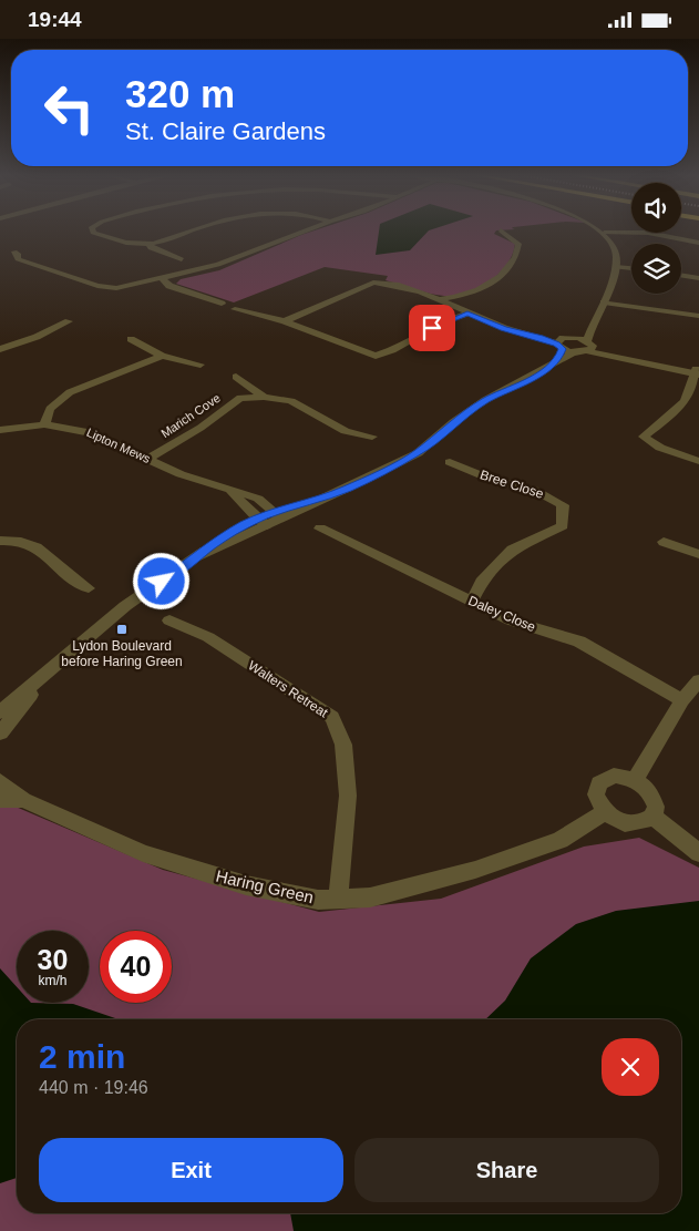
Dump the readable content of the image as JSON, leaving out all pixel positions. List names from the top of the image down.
{
  "streets": {
    "street": [
      "Marich Cove",
      "Lipton Mews",
      "Bree Close",
      "Daley Close",
      "Walters Retreat",
      "Haring Green"
    ]
  },
  "crossings": [
    ["Marich Cove", "Lipton Mews"],
    ["Bree Close", "Daley Close"],
    ["Walters Retreat", "Haring Green"]
  ],
  "places": {
    "transit": ["Lydon Boulevard before Haring Green"]
  },
  "page": {
    "status": "19:44",
    "turn": ["320 m", "St. Claire Gardens"],
    "speed": "30 km/h",
    "limit": "40",
    "heading": ["2 min", "440 m · 19:46"],
    "buttons": ["Exit", "Share"]
  }
}
